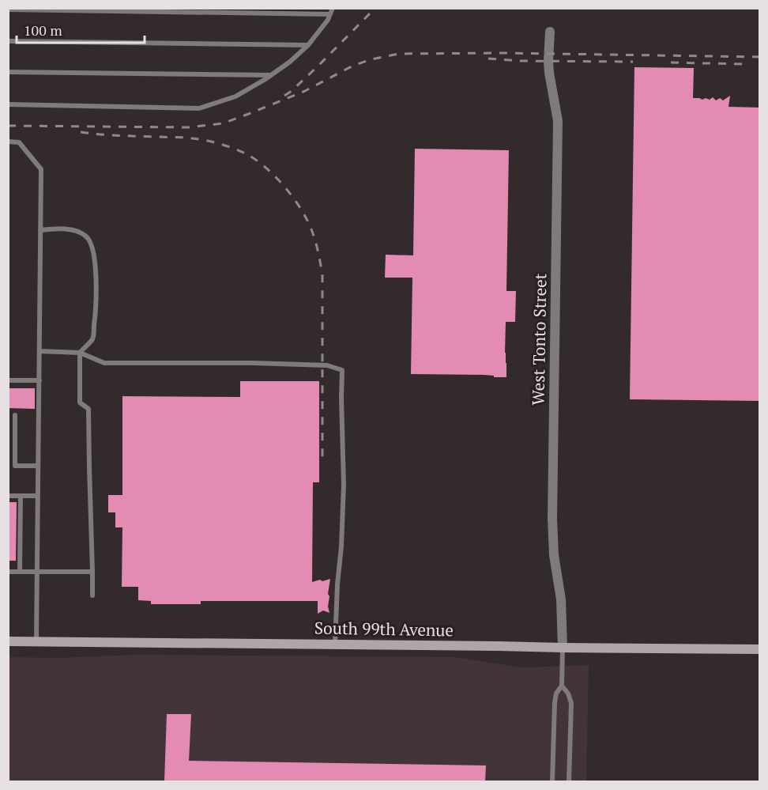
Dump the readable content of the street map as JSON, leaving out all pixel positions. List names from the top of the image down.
{
  "streets": {
    "main road": ["South 99th Avenue"],
    "street": ["West Tonto Street"]
  },
  "crossings": [
    ["West Tonto Street", "South 99th Avenue"]
  ],
  "scale_bar": "100 m"
}
